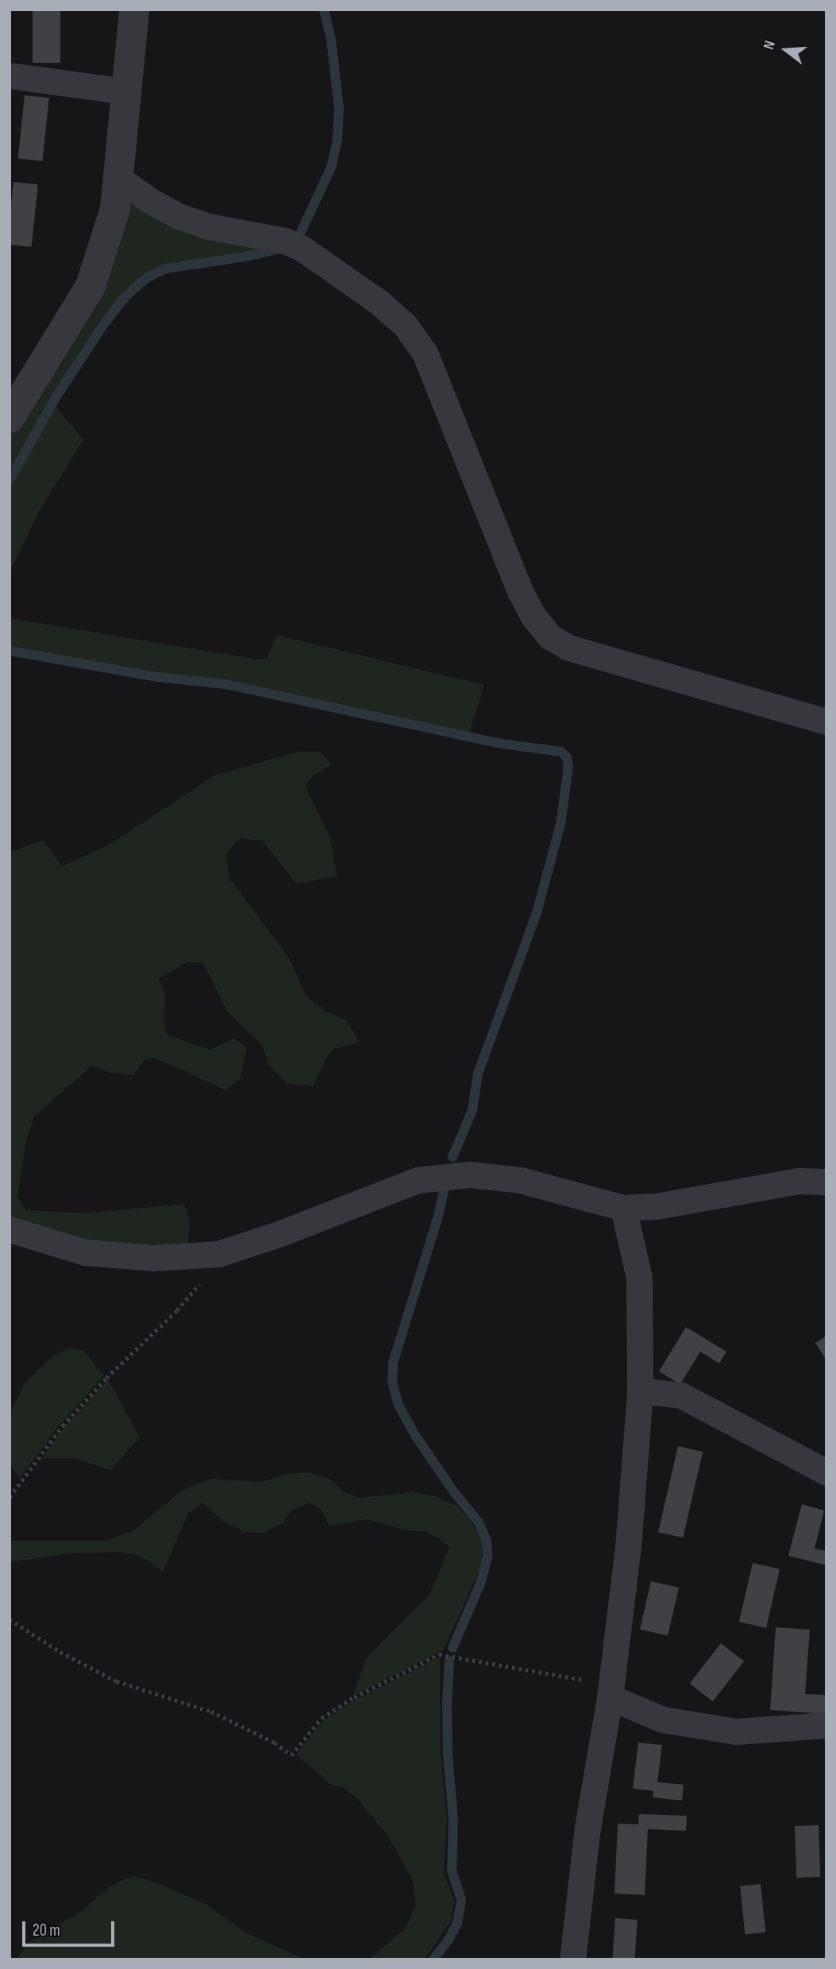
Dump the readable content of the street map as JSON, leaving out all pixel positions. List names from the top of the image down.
{
  "scale_bar": "20 m",
  "north": "left"
}
